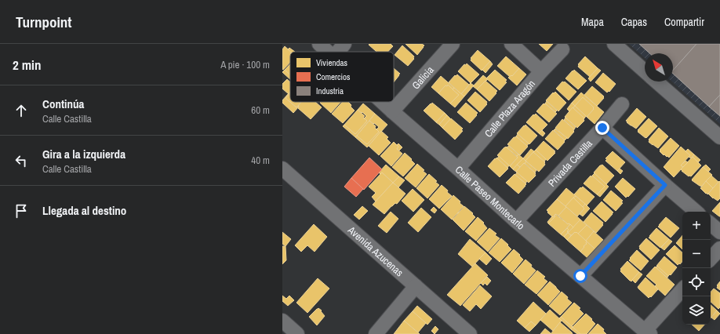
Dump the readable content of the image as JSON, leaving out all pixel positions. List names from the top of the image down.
{
  "streets": {
    "street": [
      "Galicia",
      "Calle Plaza Aragón",
      "Privada Castilla",
      "Calle Paseo Montecarlo",
      "Avenida Azucenas"
    ]
  },
  "crossings": [
    ["Galicia", "Calle Paseo Montecarlo"],
    ["Calle Plaza Aragón", "Calle Paseo Montecarlo"],
    ["Privada Castilla", "Calle Paseo Montecarlo"]
  ],
  "legend": ["Viviendas", "Comercios", "Industria"],
  "north": "top left",
  "page": {
    "header": "Turnpoint",
    "nav": ["Mapa", "Capas", "Compartir"],
    "heading": ["2 min", "A pie · 100 m"],
    "list": [
      ["Continúa", "Calle Castilla", "60 m"],
      ["Gira a la izquierda", "Calle Castilla", "40 m"],
      "Llegada al destino"
    ],
    "map_buttons": ["+", "−"]
  }
}
